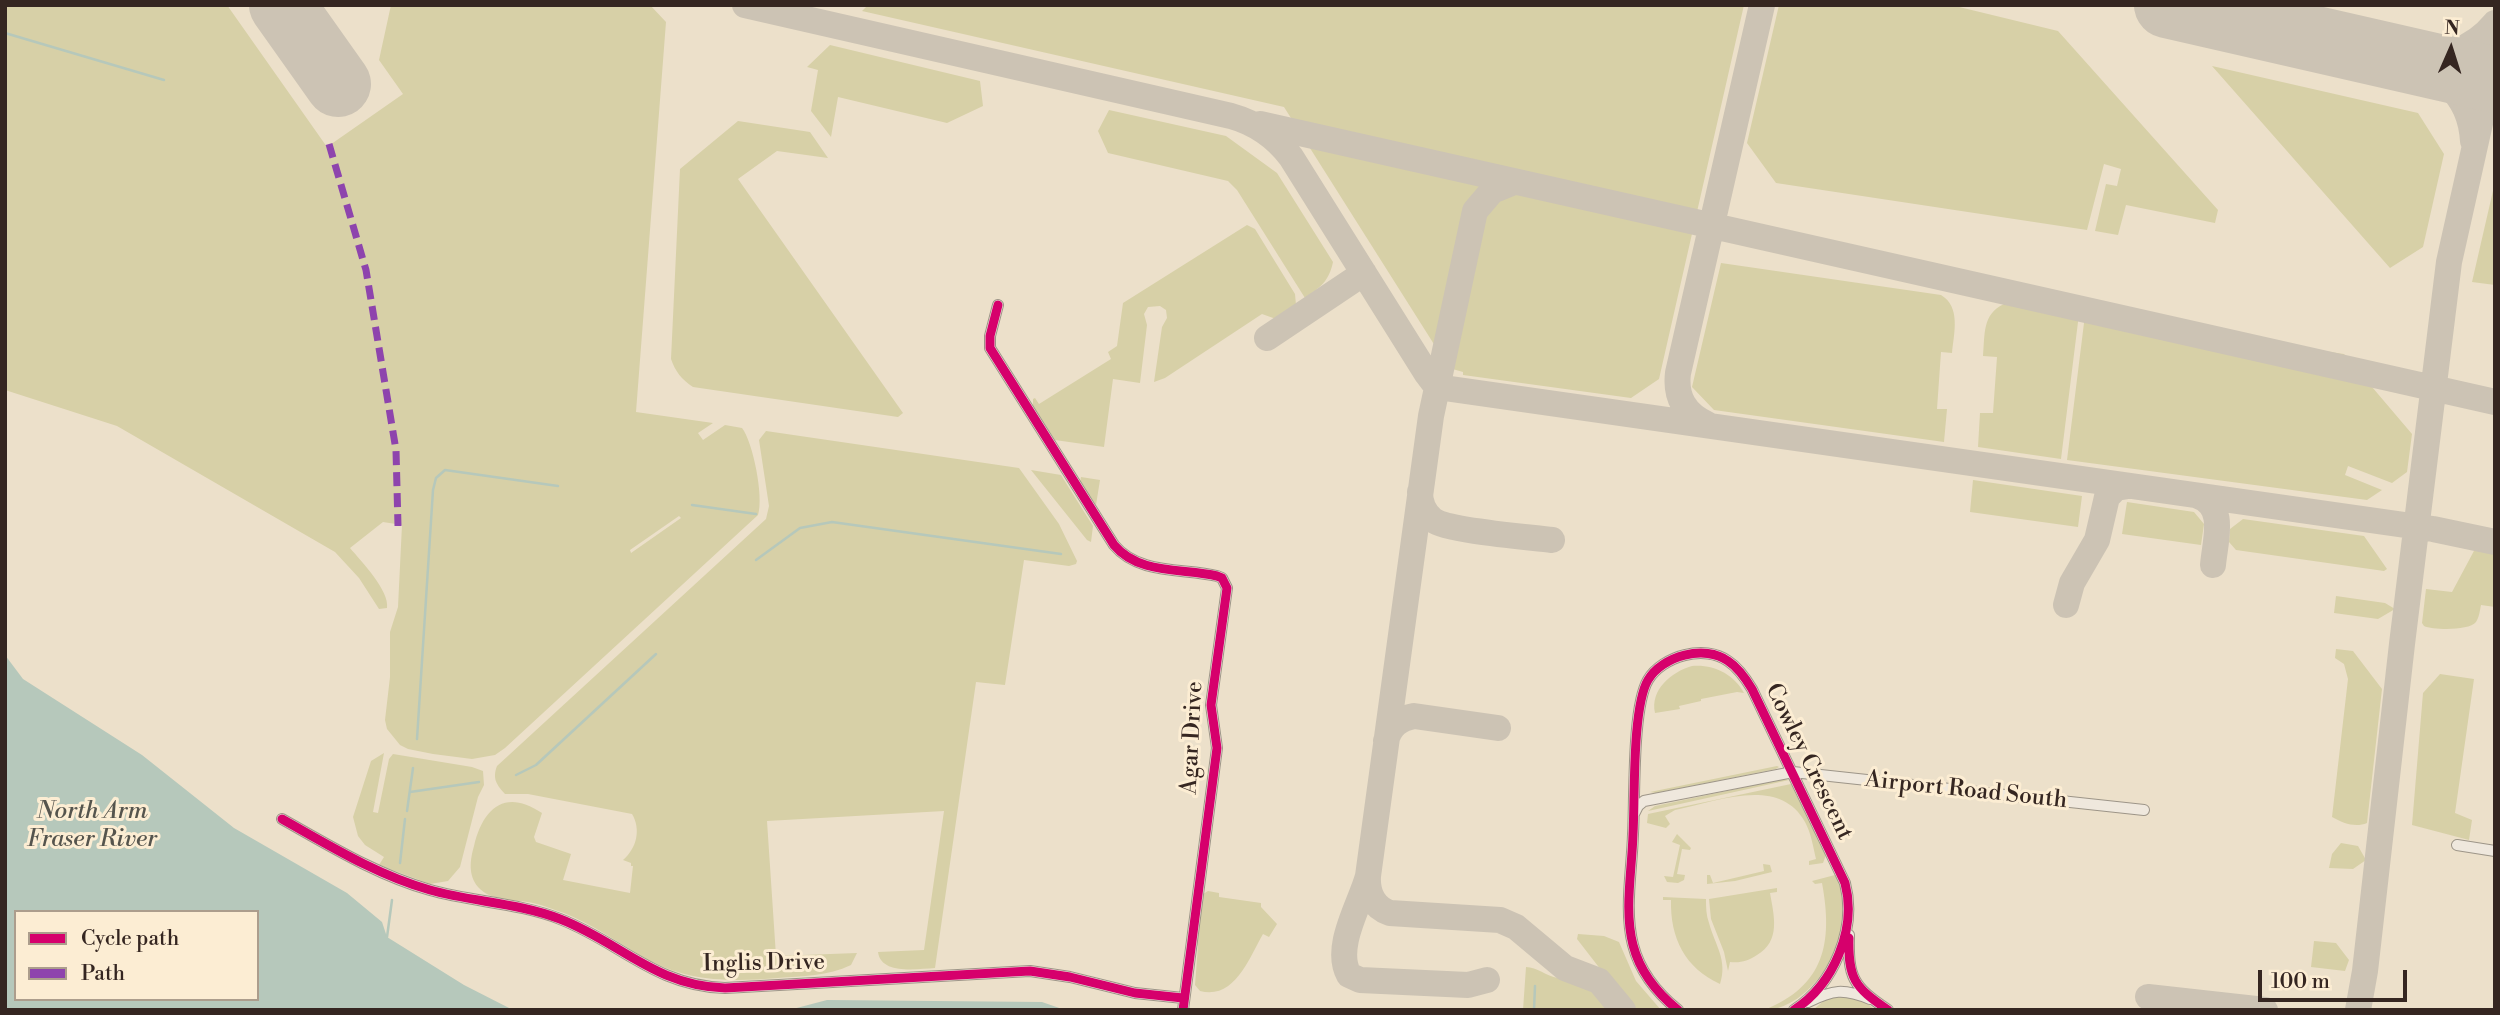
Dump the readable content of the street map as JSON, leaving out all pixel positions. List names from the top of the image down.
{
  "streets": {
    "street": [
      "Agar Drive",
      "Cowley Crescent",
      "Airport Road South",
      "Inglis Drive"
    ]
  },
  "crossings": [
    ["Agar Drive", "Inglis Drive"],
    ["Cowley Crescent", "Airport Road South"]
  ],
  "water": ["North Arm Fraser River"],
  "legend": ["Cycle path", "Path"],
  "scale_bar": "100 m",
  "north": "top"
}
